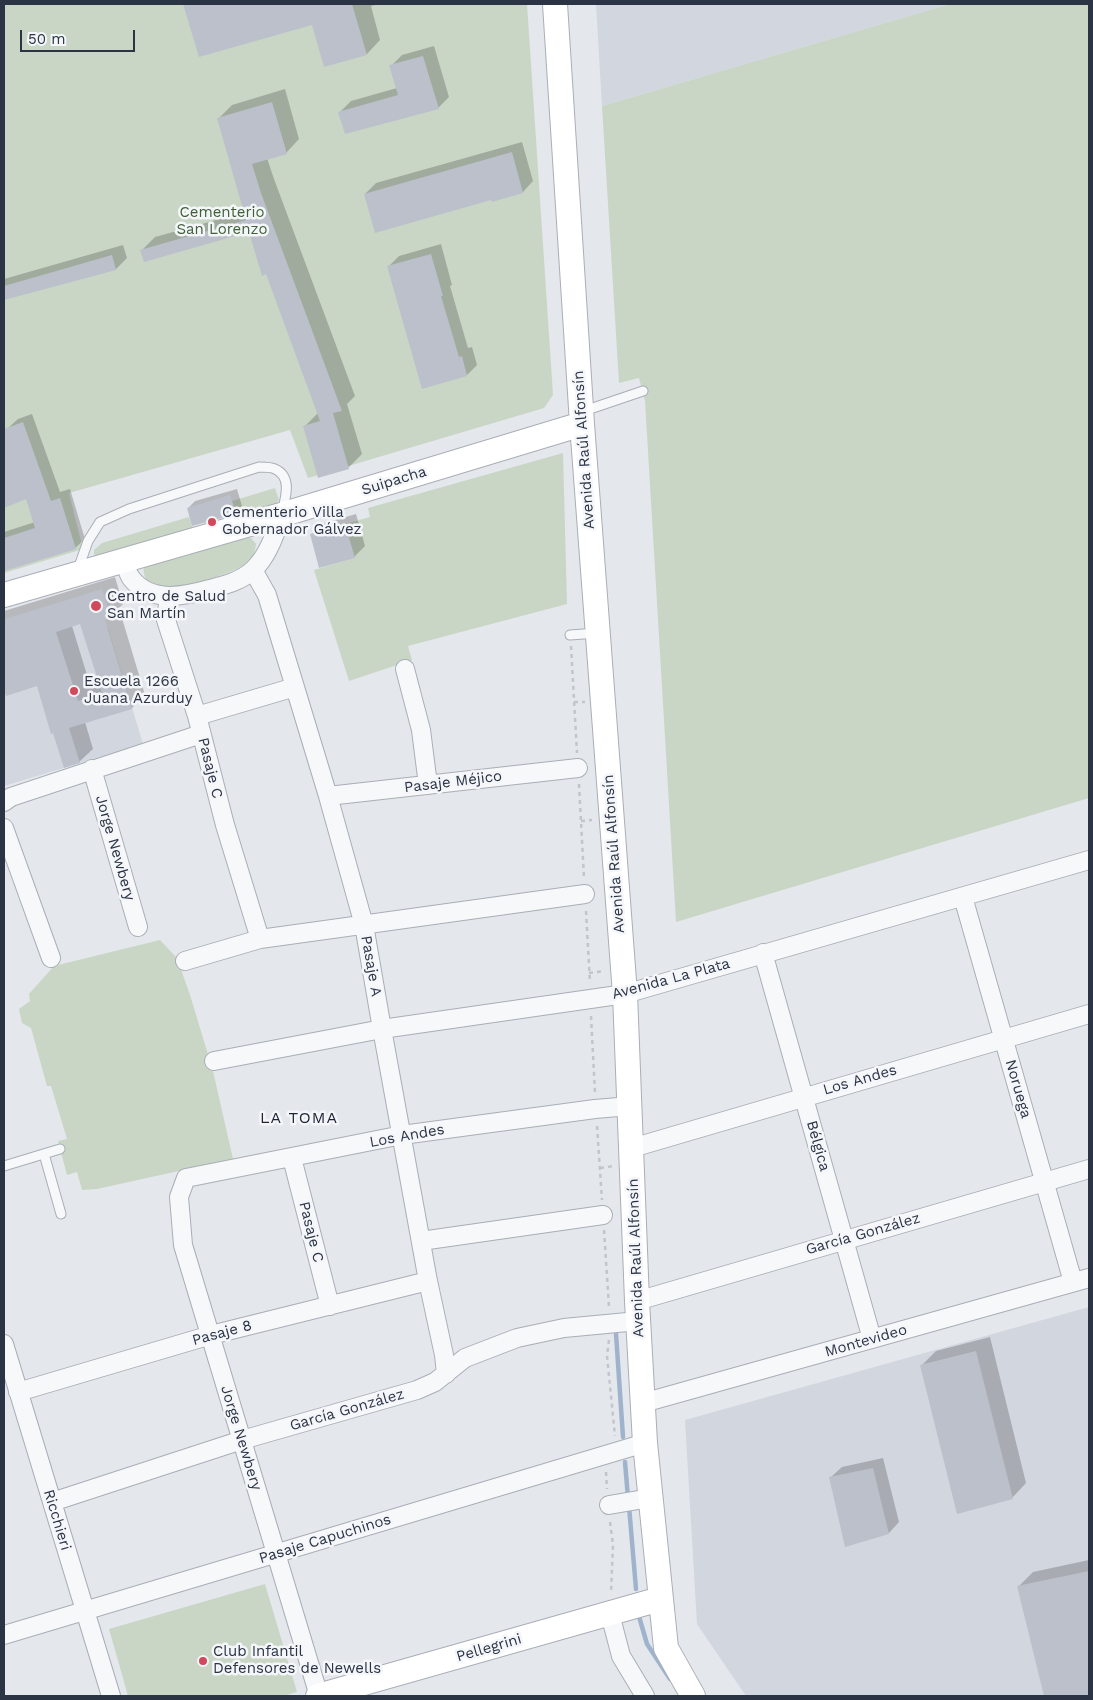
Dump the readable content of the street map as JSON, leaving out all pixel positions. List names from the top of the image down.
{
  "streets": {
    "main road": ["Avenida Raúl Alfonsín", "Suipacha", "Pellegrini"],
    "street": [
      "Pasaje C",
      "Pasaje Méjico",
      "Jorge Newbery",
      "Pasaje A",
      "Avenida La Plata",
      "Los Andes",
      "Noruega",
      "Bélgica",
      "García González",
      "Pasaje 8",
      "Montevideo",
      "Ricchieri",
      "Pasaje Capuchinos"
    ]
  },
  "crossings": [
    ["Avenida Raúl Alfonsín", "Suipacha"],
    ["Avenida Raúl Alfonsín", "Avenida La Plata"],
    ["Avenida Raúl Alfonsín", "Los Andes"],
    ["Avenida Raúl Alfonsín", "García González"],
    ["Avenida Raúl Alfonsín", "Montevideo"],
    ["Avenida Raúl Alfonsín", "Pasaje Capuchinos"],
    ["Avenida Raúl Alfonsín", "Pellegrini"],
    ["Pasaje C", "Los Andes"],
    ["Pasaje C", "Pasaje 8"],
    ["Pasaje Méjico", "Pasaje A"],
    ["Jorge Newbery", "Los Andes"],
    ["Jorge Newbery", "García González"],
    ["Jorge Newbery", "Pasaje 8"],
    ["Jorge Newbery", "Pasaje Capuchinos"],
    ["Jorge Newbery", "Pellegrini"],
    ["Pasaje A", "Avenida La Plata"],
    ["Pasaje A", "Los Andes"],
    ["Pasaje A", "García González"],
    ["Pasaje A", "Pasaje 8"],
    ["Avenida La Plata", "Noruega"],
    ["Avenida La Plata", "Bélgica"],
    ["Los Andes", "Noruega"],
    ["Los Andes", "Bélgica"],
    ["Noruega", "García González"],
    ["Noruega", "Montevideo"],
    ["Bélgica", "García González"],
    ["Bélgica", "Montevideo"],
    ["García González", "Ricchieri"],
    ["Pasaje 8", "Ricchieri"],
    ["Ricchieri", "Pasaje Capuchinos"]
  ],
  "districts": ["LA TOMA"],
  "parks": ["Cementerio San Lorenzo"],
  "places": [
    "Cementerio Villa Gobernador Gálvez",
    "Centro de Salud San Martín",
    "Escuela 1266 Juana Azurduy",
    "Club Infantil Defensores de Newells"
  ],
  "scale_bar": "50 m"
}
